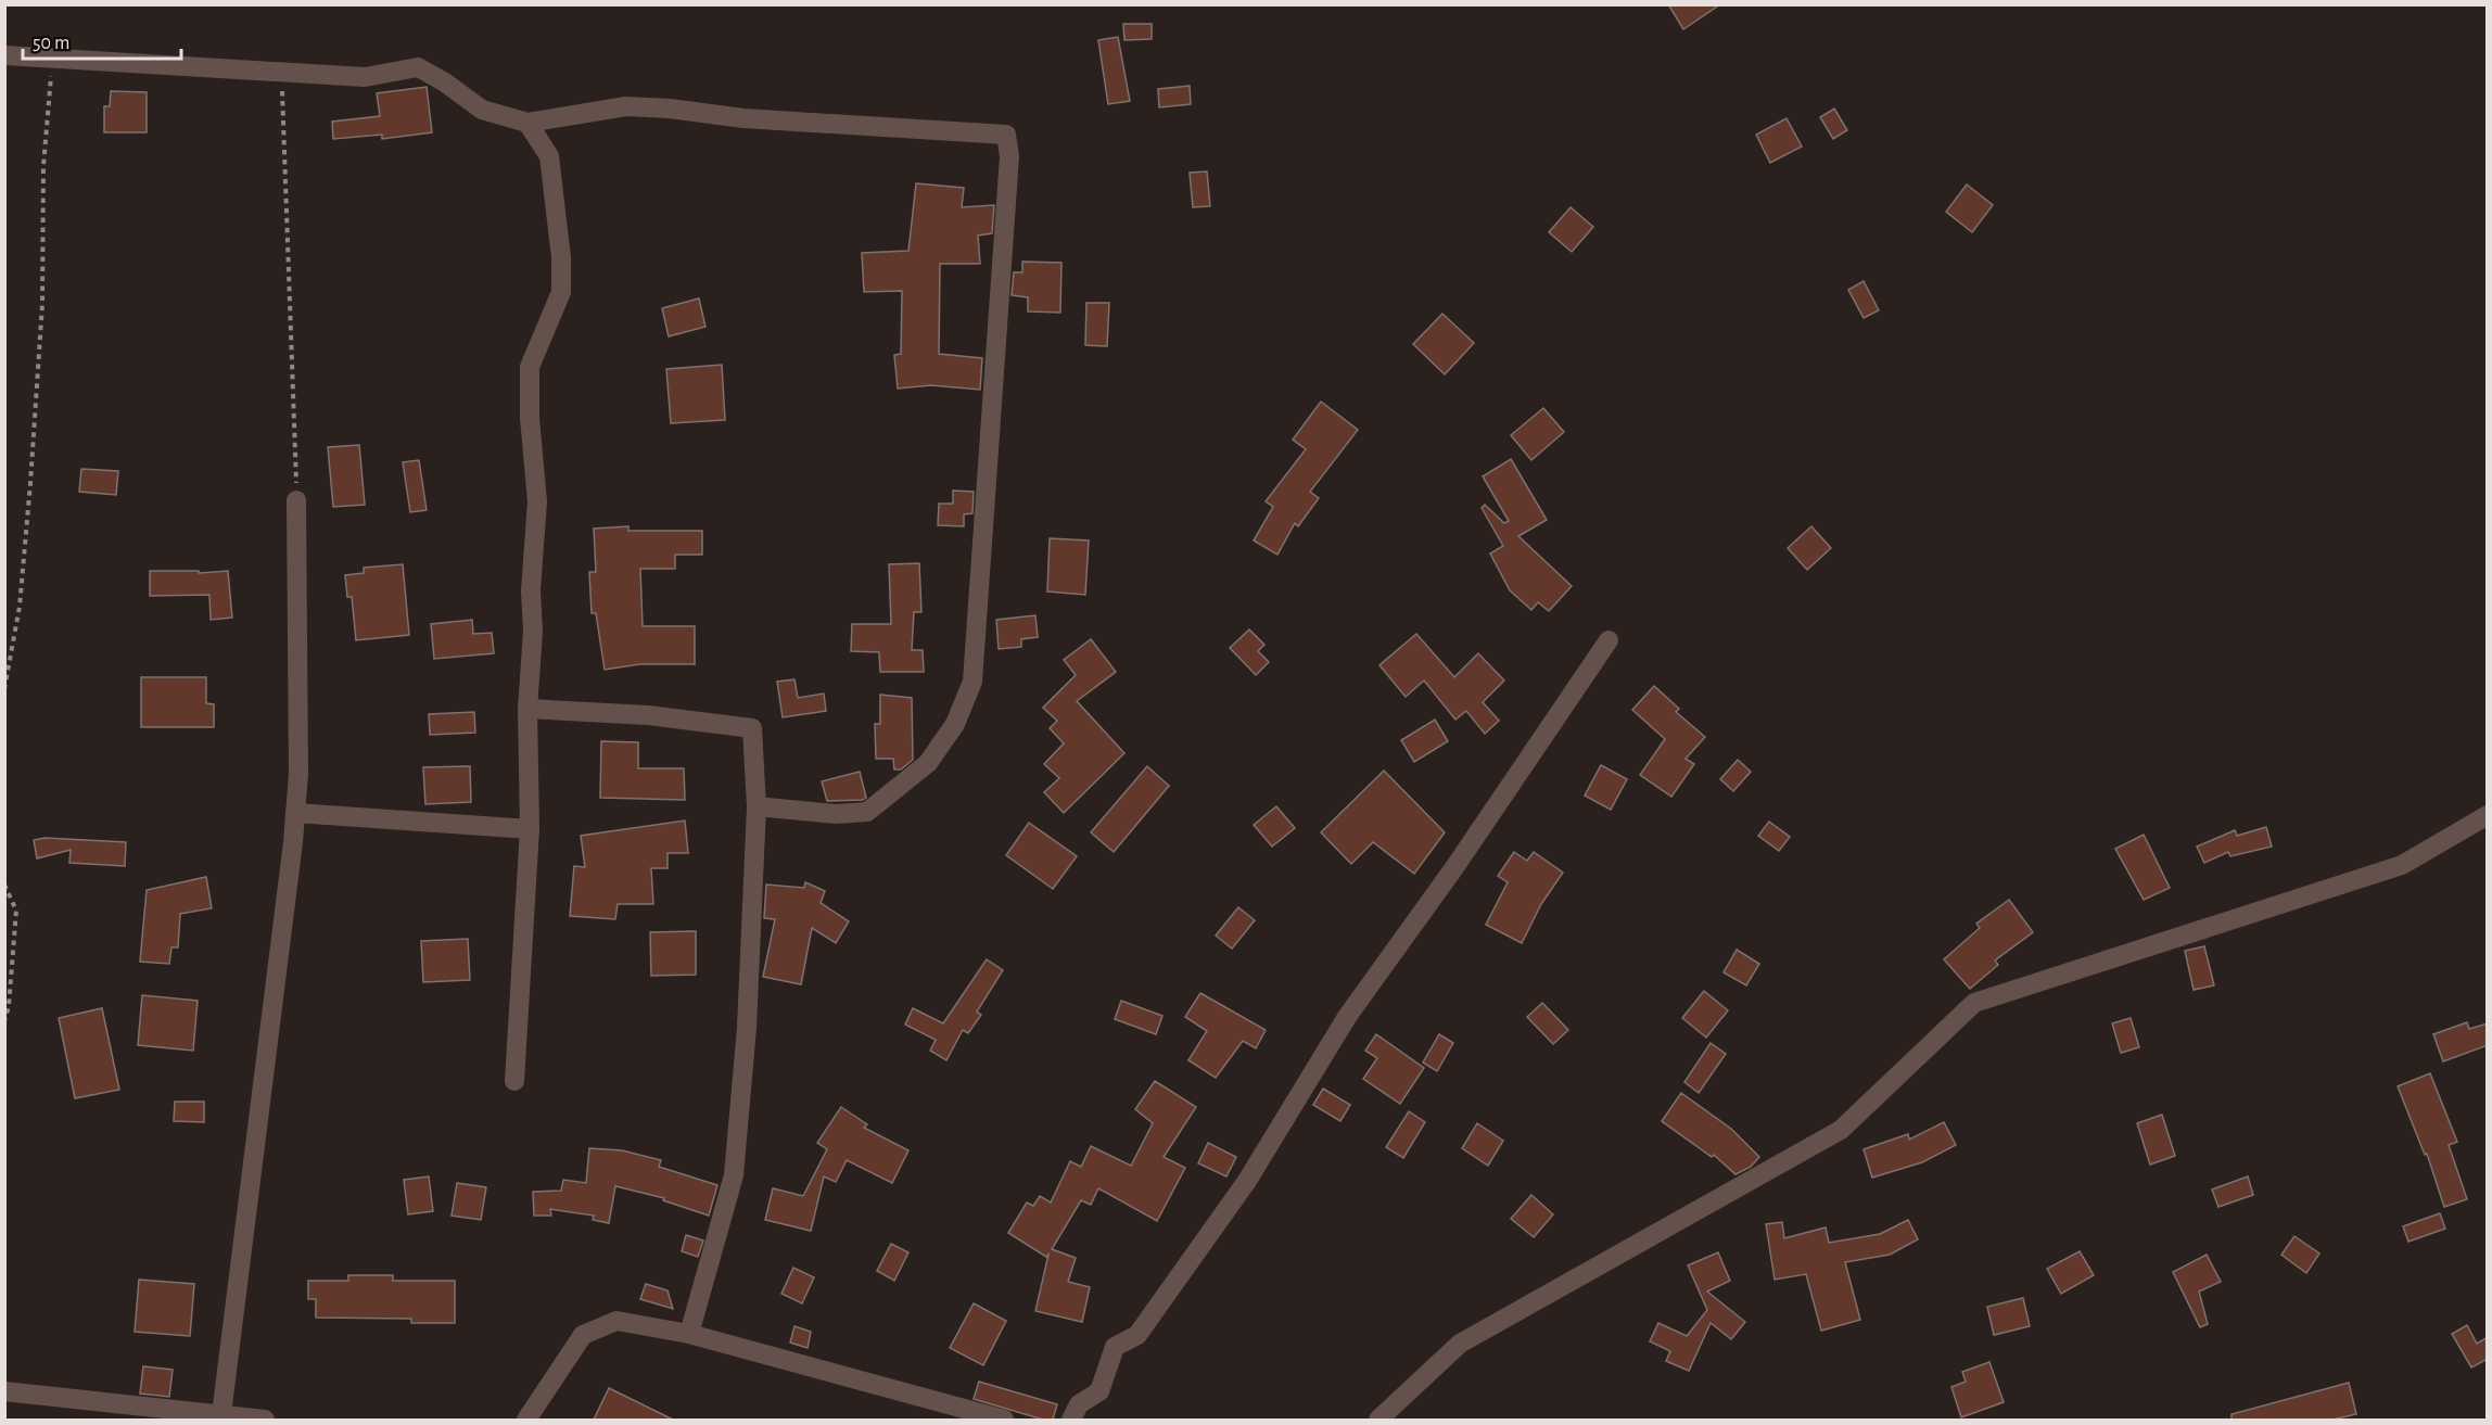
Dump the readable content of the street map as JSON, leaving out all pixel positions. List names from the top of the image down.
{
  "scale_bar": "50 m"
}
